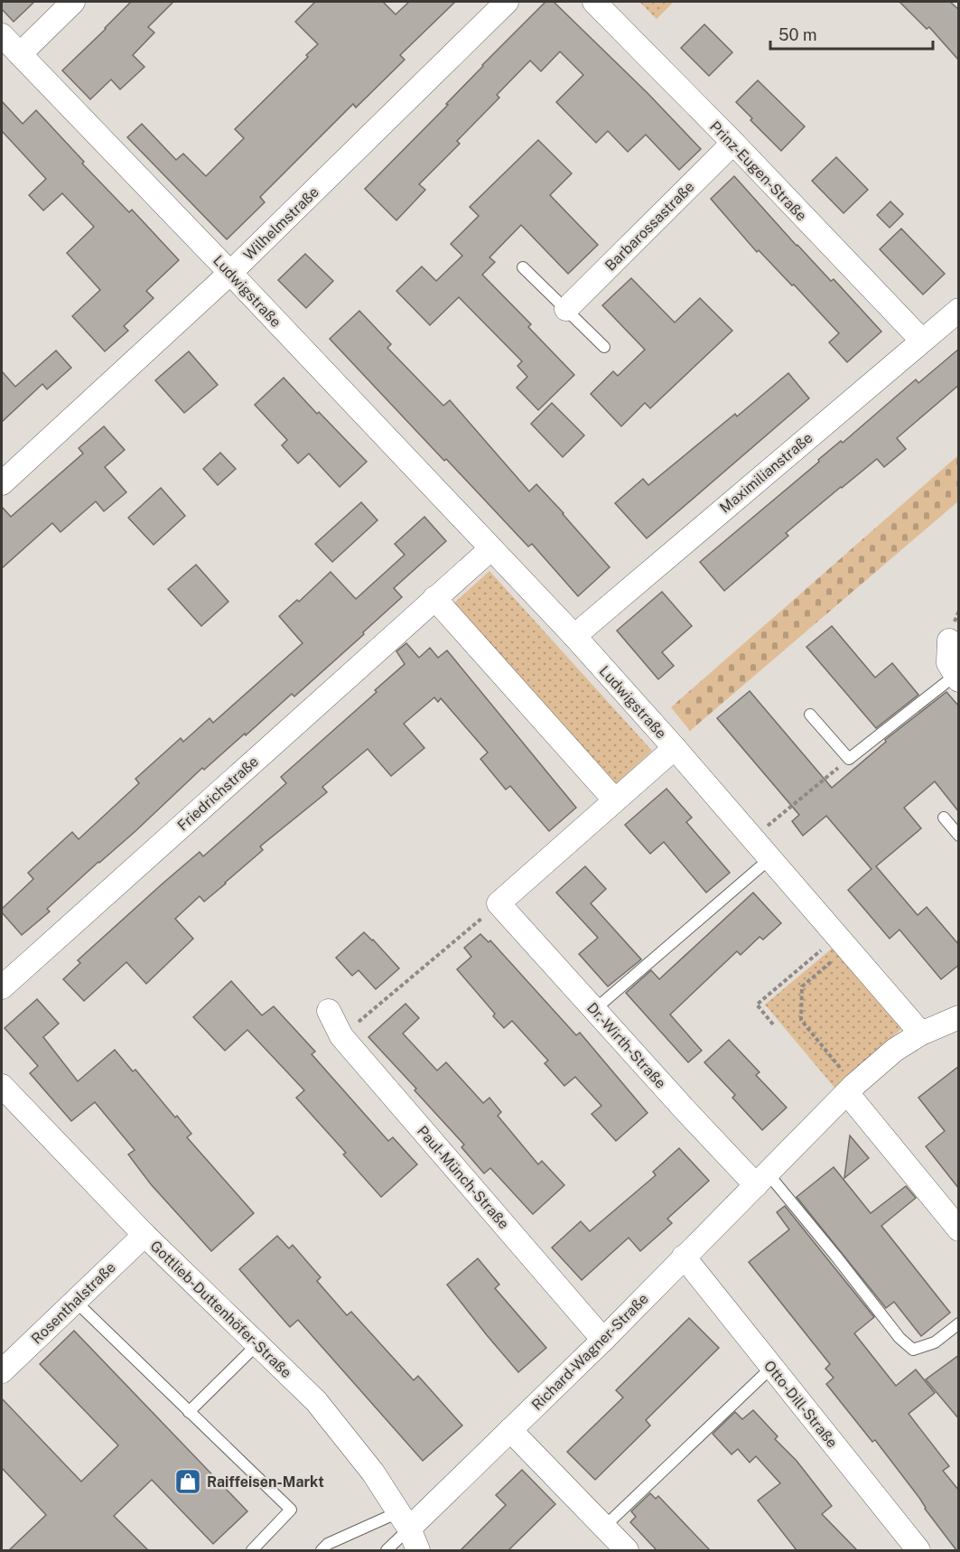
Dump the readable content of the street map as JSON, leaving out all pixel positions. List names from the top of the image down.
{
  "streets": {
    "street": [
      "Prinz-Eugen-Straße",
      "Wilhelmstraße",
      "Barbarossastraße",
      "Ludwigstraße",
      "Maximilianstraße",
      "Friedrichstraße",
      "Dr.-Wirth-Straße",
      "Paul-Münch-Straße",
      "Rosenthalstraße",
      "Gottlieb-Duttenhöfer-Straße",
      "Richard-Wagner-Straße",
      "Otto-Dill-Straße"
    ]
  },
  "crossings": [
    ["Prinz-Eugen-Straße", "Barbarossastraße"],
    ["Prinz-Eugen-Straße", "Maximilianstraße"],
    ["Wilhelmstraße", "Ludwigstraße"],
    ["Ludwigstraße", "Maximilianstraße"],
    ["Ludwigstraße", "Richard-Wagner-Straße"],
    ["Dr.-Wirth-Straße", "Richard-Wagner-Straße"],
    ["Paul-Münch-Straße", "Richard-Wagner-Straße"],
    ["Rosenthalstraße", "Gottlieb-Duttenhöfer-Straße"],
    ["Gottlieb-Duttenhöfer-Straße", "Richard-Wagner-Straße"],
    ["Richard-Wagner-Straße", "Otto-Dill-Straße"]
  ],
  "places": {
    "shop": ["Raiffeisen-Markt"]
  },
  "scale_bar": "50 m"
}
